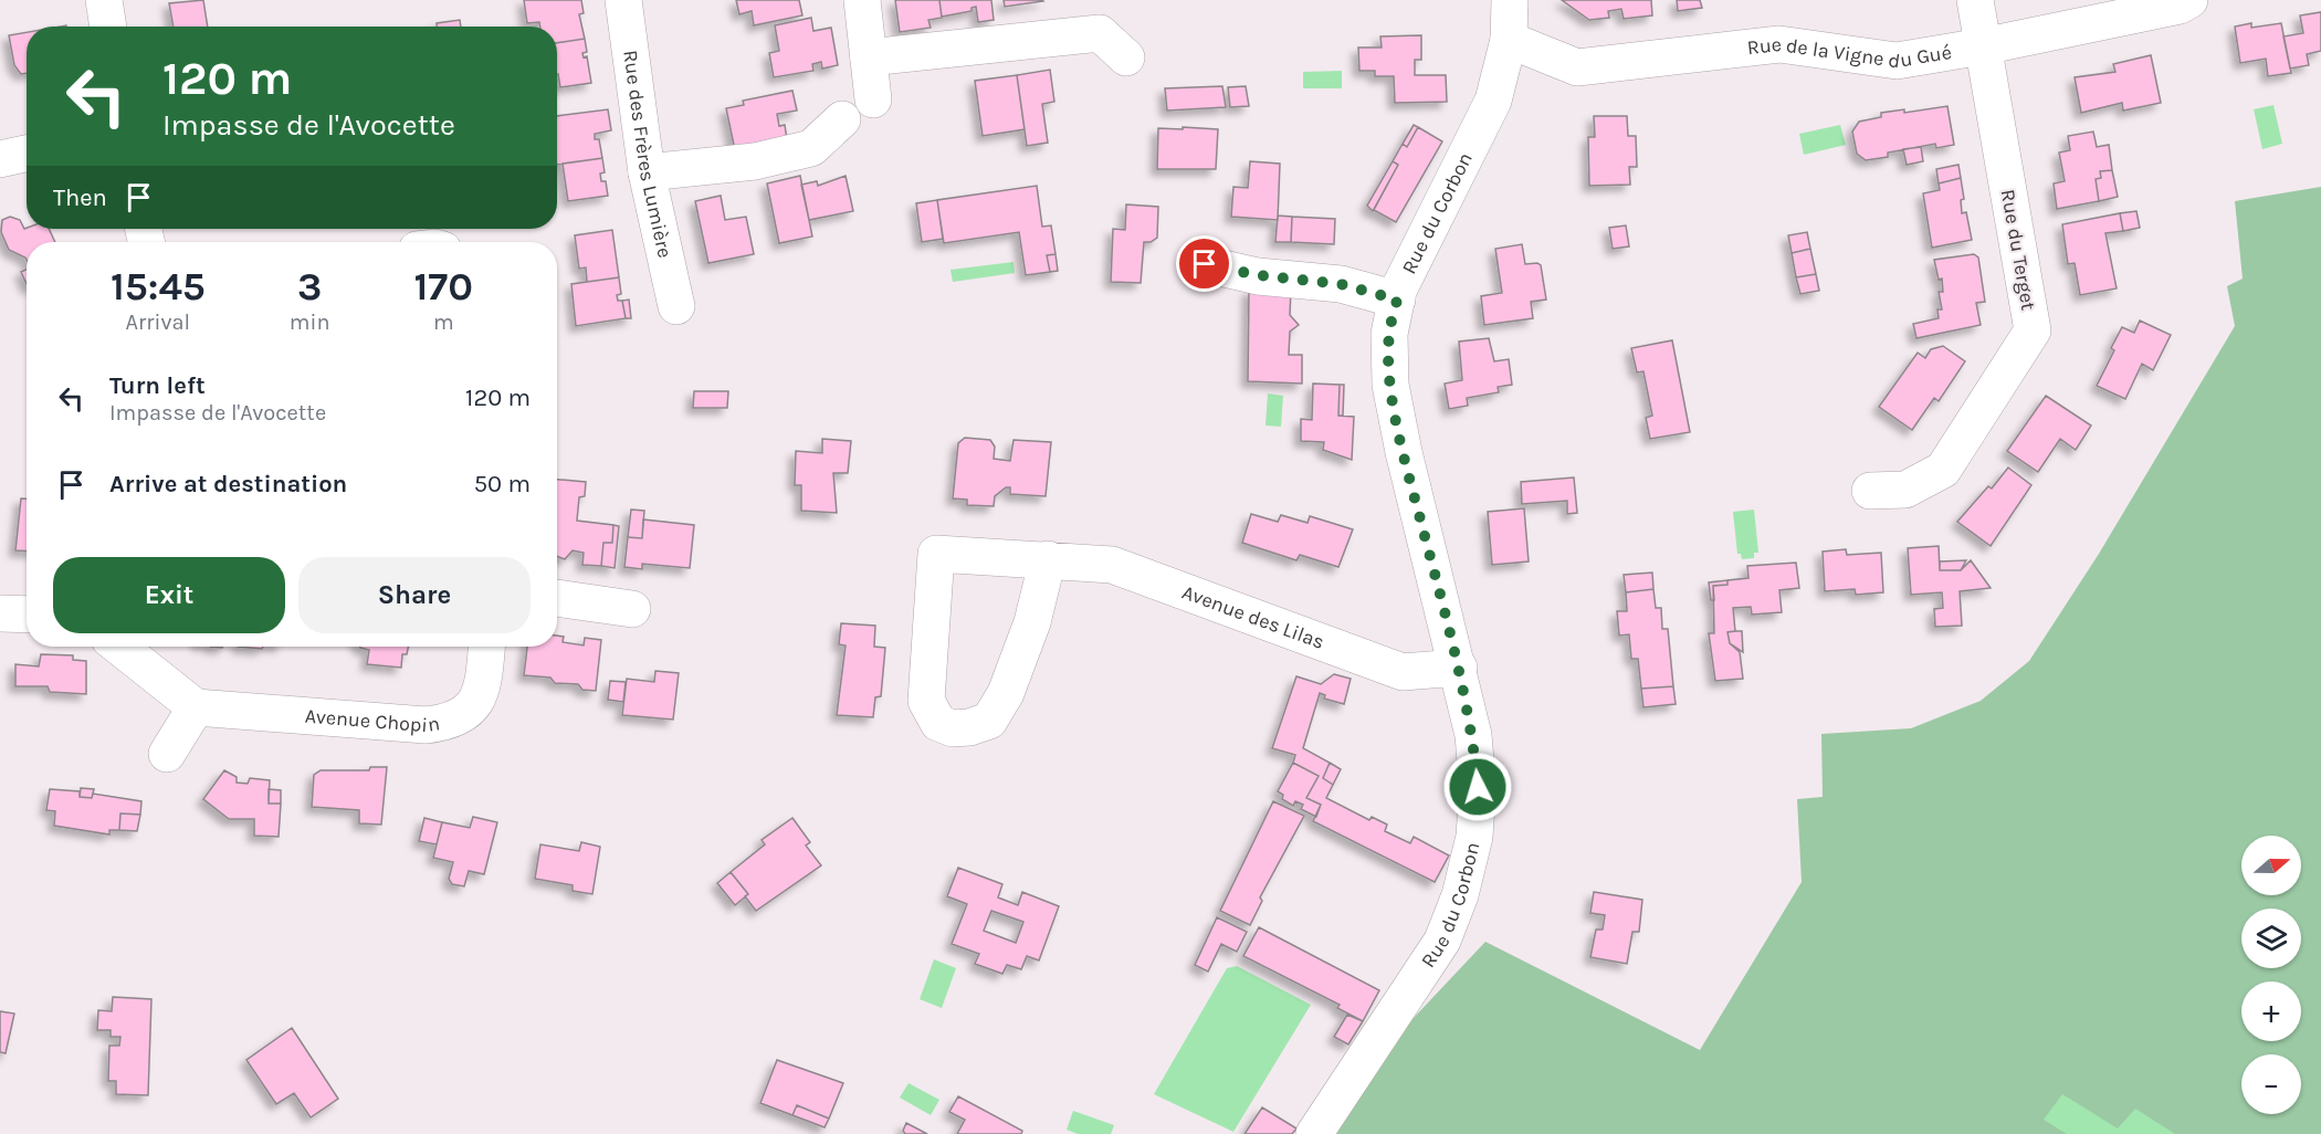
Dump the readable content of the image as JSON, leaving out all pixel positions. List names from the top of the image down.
{
  "streets": {
    "street": [
      "Rue de la Vigne du Gué",
      "Rue des Frères Lumière",
      "Rue du Corbon",
      "Rue du Terget",
      "Avenue des Lilas",
      "Avenue Chopin"
    ]
  },
  "crossings": [
    ["Rue de la Vigne du Gué", "Rue du Corbon"],
    ["Rue de la Vigne du Gué", "Rue du Terget"],
    ["Rue du Corbon", "Avenue des Lilas"]
  ],
  "north": "right",
  "page": {
    "turn": ["120 m", "Impasse de l'Avocette"],
    "then": "Then",
    "eta": [
      "15:45",
      "Arrival",
      "3",
      "min",
      "170",
      "m"
    ],
    "list": [
      {
        "name": "Turn left",
        "note": "Impasse de l'Avocette",
        "value": "120 m"
      },
      {
        "name": "Arrive at destination",
        "value": "50 m"
      }
    ],
    "buttons": ["Exit", "Share"],
    "map_buttons": ["+", "−"]
  }
}
